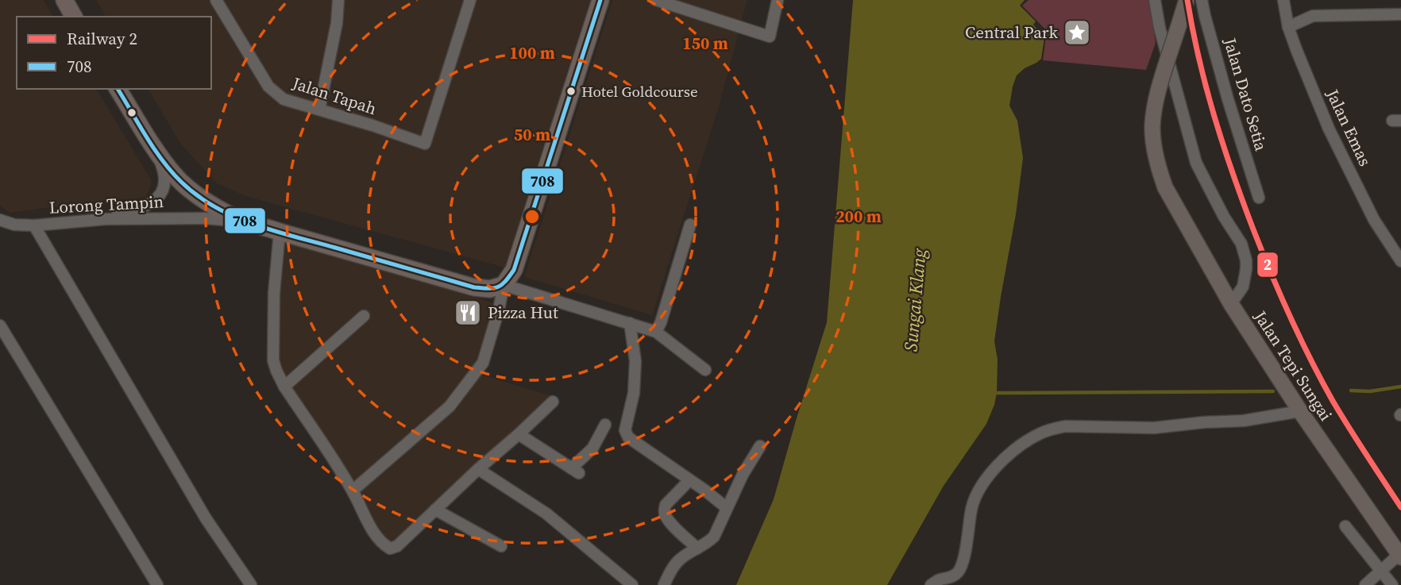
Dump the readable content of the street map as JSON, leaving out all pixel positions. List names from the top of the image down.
{
  "streets": {
    "main road": ["Jalan Tepi Sungai"],
    "street": [
      "Jalan Dato Setia",
      "Jalan Tapah",
      "Jalan Emas",
      "Lorong Tampin"
    ]
  },
  "water": ["Sungai Klang"],
  "places": {
    "place": ["Central Park"],
    "other": ["Hotel Goldcourse"],
    "restaurant": ["Pizza Hut"]
  },
  "lines": ["rail line 2", "transit line 708"],
  "legend": ["Railway 2", "708"],
  "rings": [
    "150 m",
    "100 m",
    "50 m",
    "200 m"
  ]
}
